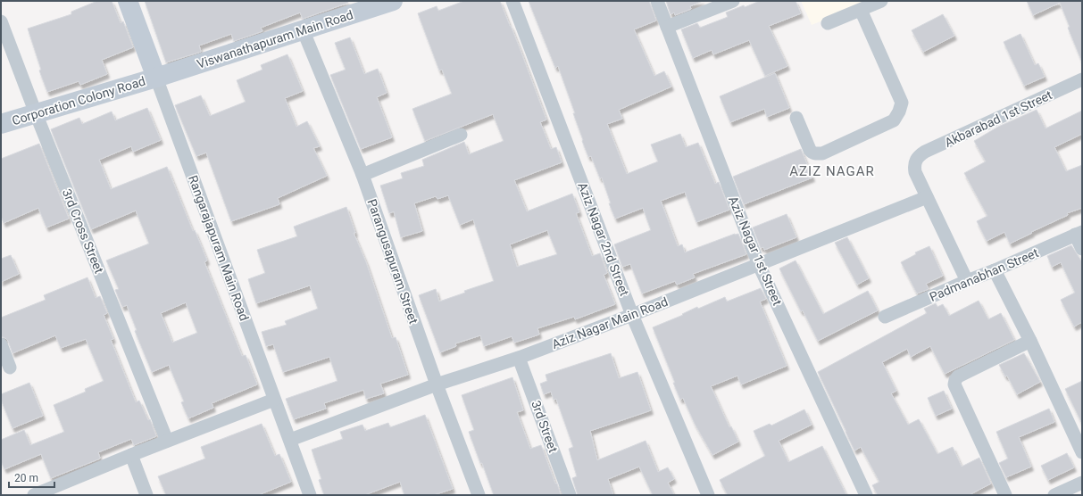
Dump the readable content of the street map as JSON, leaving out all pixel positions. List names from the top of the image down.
{
  "streets": {
    "main road": ["Viswanathapuram Main Road", "Corporation Colony Road", "Rangarajapuram Main Road"],
    "street": [
      "Akbarabad 1st Street",
      "3rd Cross Street",
      "Aziz Nagar 2nd Street",
      "Aziz Nagar 1st Street",
      "Parangusapuram Street",
      "Padmanabhan Street",
      "Aziz Nagar Main Road",
      "3rd Street"
    ]
  },
  "crossings": [
    ["Viswanathapuram Main Road", "Corporation Colony Road"],
    ["Viswanathapuram Main Road", "Rangarajapuram Main Road"],
    ["Viswanathapuram Main Road", "Parangusapuram Street"],
    ["Corporation Colony Road", "3rd Cross Street"],
    ["Corporation Colony Road", "Rangarajapuram Main Road"],
    ["Akbarabad 1st Street", "Aziz Nagar Main Road"],
    ["Aziz Nagar 2nd Street", "Aziz Nagar Main Road"],
    ["Rangarajapuram Main Road", "Aziz Nagar Main Road"],
    ["Aziz Nagar 1st Street", "Aziz Nagar Main Road"],
    ["Parangusapuram Street", "Aziz Nagar Main Road"],
    ["Aziz Nagar Main Road", "3rd Street"]
  ],
  "districts": ["AZIZ NAGAR"],
  "scale_bar": "20 m"
}
